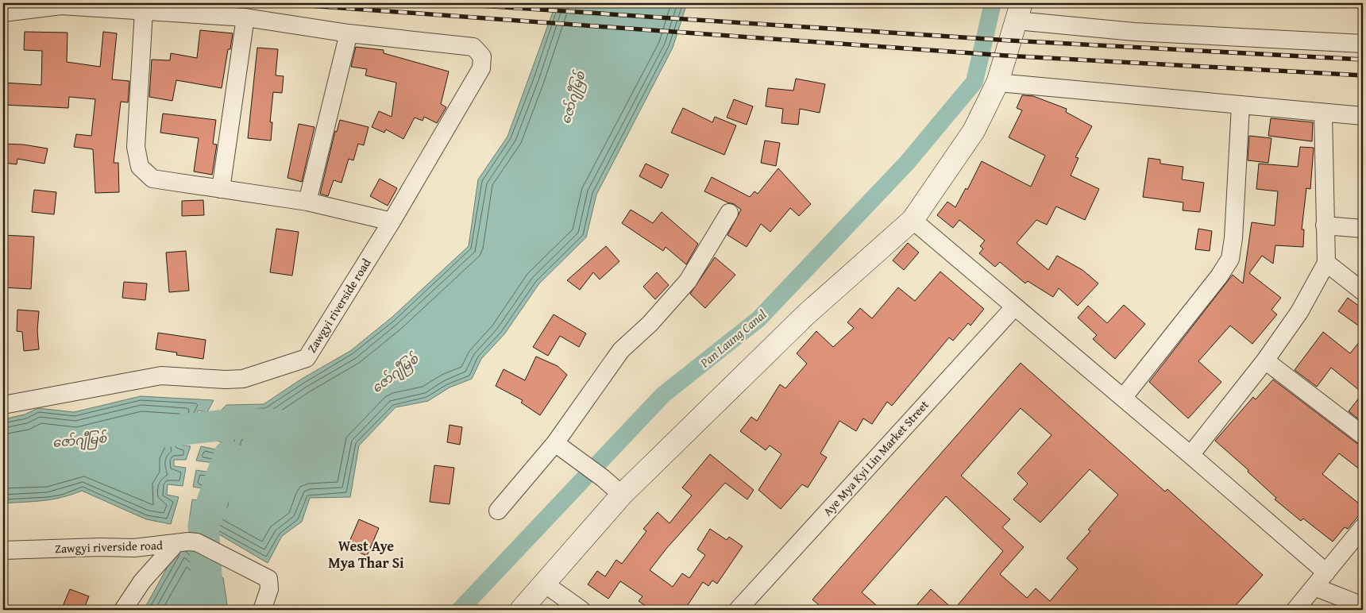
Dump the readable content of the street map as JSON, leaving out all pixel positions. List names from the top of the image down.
{
  "streets": {
    "street": ["Zawgyi riverside road", "Aye Mya Kyi Lin Market Street"]
  },
  "districts": ["West Aye Mya Thar Si"],
  "water": ["ဇော်ဂျီမြစ်", "Pan Laung Canal"]
}
